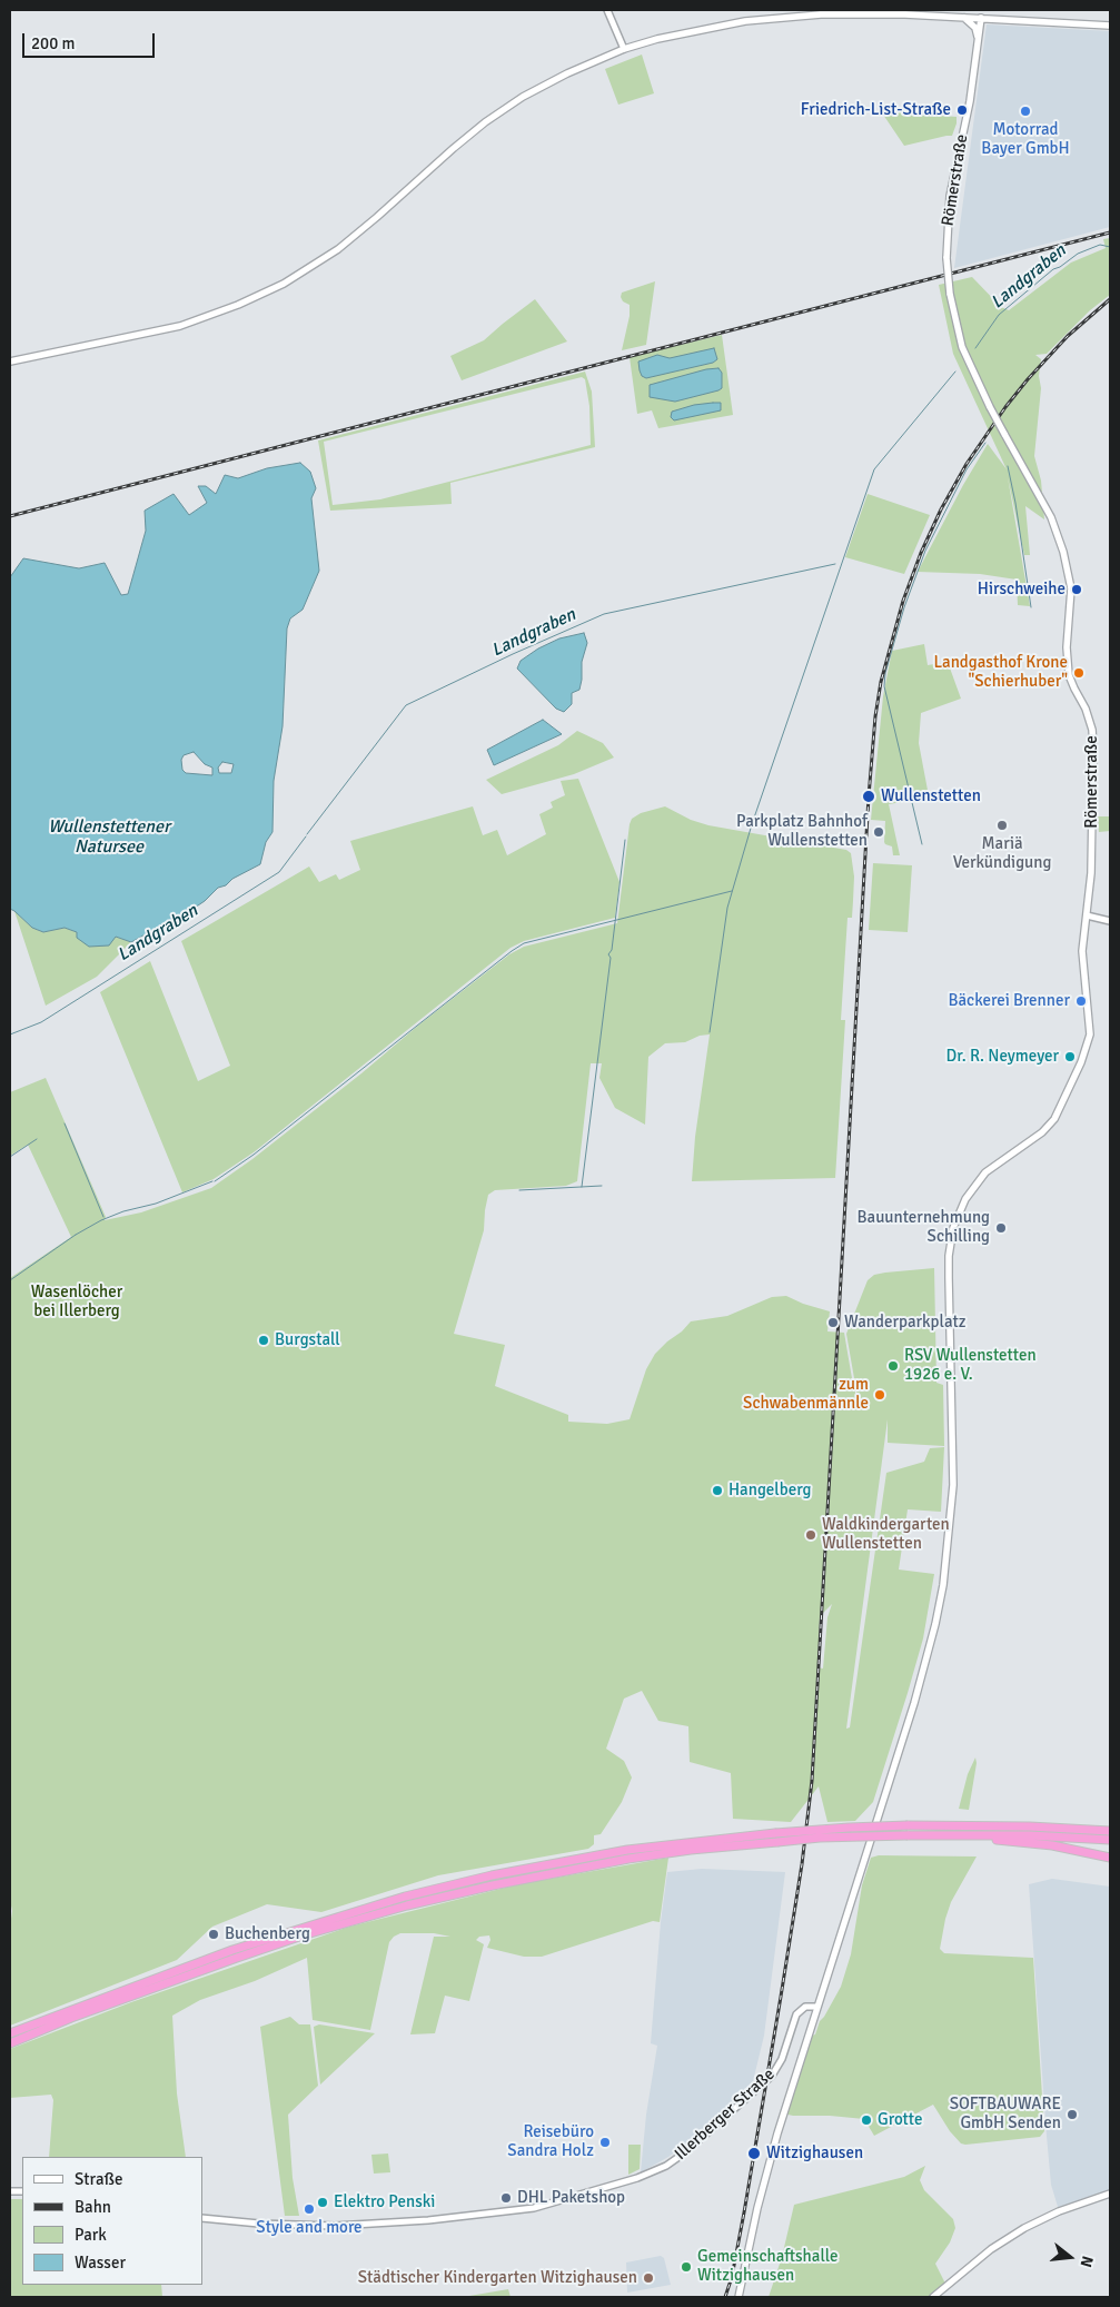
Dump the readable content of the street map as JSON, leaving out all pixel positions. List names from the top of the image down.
{
  "streets": {
    "main road": ["Römerstraße"],
    "street": ["Illerberger Straße"]
  },
  "crossings": [
    ["Römerstraße", "Illerberger Straße"]
  ],
  "water": ["Landgraben", "Wullenstettener Natursee"],
  "parks": ["Wasenlöcher bei Illerberg"],
  "places": [
    "Friedrich-List-Straße",
    "Motorrad Bayer GmbH",
    "Hirschweihe",
    "Landgasthof Krone \"Schierhuber\"",
    "Wullenstetten",
    "Mariä Verkündigung",
    "Parkplatz Bahnhof Wullenstetten",
    "Bäckerei Brenner",
    "Dr. R. Neymeyer",
    "Bauunternehmung Schilling",
    "Wanderparkplatz",
    "Burgstall",
    "RSV Wullenstetten 1926 e. V.",
    "zum Schwabenmännle",
    "Hangelberg",
    "Waldkindergarten Wullenstetten",
    "Buchenberg",
    "SOFTBAUWARE GmbH Senden",
    "Grotte",
    "Reisebüro Sandra Holz",
    "Witzighausen",
    "DHL Paketshop",
    "Elektro Penski",
    "Style and more",
    "Gemeinschaftshalle Witzighausen",
    "Städtischer Kindergarten Witzighausen"
  ],
  "legend": [
    "Straße",
    "Bahn",
    "Park",
    "Wasser"
  ],
  "scale_bar": "200 m",
  "north": "right"
}
